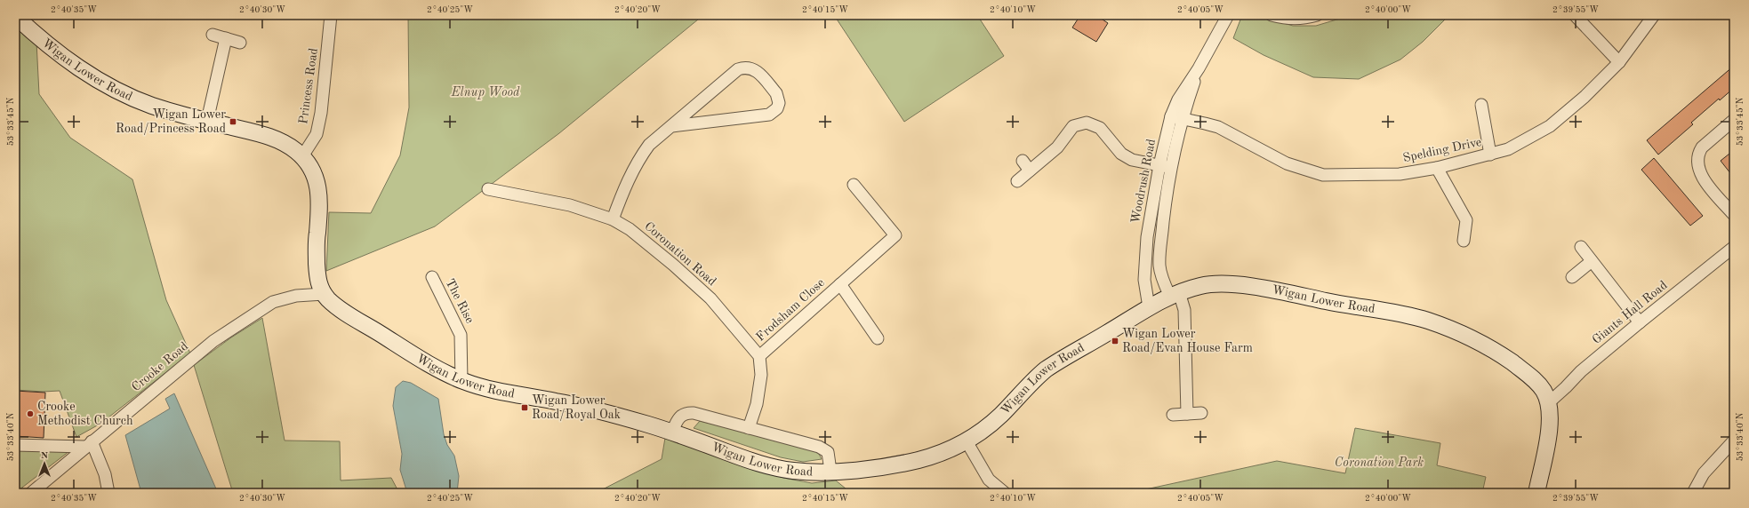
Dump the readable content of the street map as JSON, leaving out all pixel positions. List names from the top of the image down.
{
  "streets": {
    "main road": ["Wigan Lower Road"],
    "street": [
      "Princess Road",
      "Spelding Drive",
      "Woodrush Road",
      "Coronation Road",
      "The Rise",
      "Frodsham Close",
      "Giants Hall Road",
      "Crooke Road"
    ]
  },
  "crossings": [
    ["Wigan Lower Road", "Princess Road"],
    ["Wigan Lower Road", "Woodrush Road"],
    ["Wigan Lower Road", "The Rise"],
    ["Wigan Lower Road", "Giants Hall Road"],
    ["Wigan Lower Road", "Crooke Road"],
    ["Spelding Drive", "Woodrush Road"],
    ["Coronation Road", "Frodsham Close"]
  ],
  "parks": ["Elnup Wood", "Coronation Park"],
  "places": {
    "transit": ["Wigan Lower Road/Princess Road", "Wigan Lower Road/Evan House Farm", "Wigan Lower Road/Royal Oak"],
    "other": ["Crooke Methodist Church"]
  },
  "north": "top",
  "coordinates": [
    "2°40'35\"W",
    "2°40'30\"W",
    "2°40'25\"W",
    "2°40'20\"W",
    "2°40'15\"W",
    "2°40'10\"W",
    "2°40'05\"W",
    "2°40'00\"W",
    "2°39'55\"W",
    "53°33'45\"N",
    "53°33'40\"N"
  ]
}
